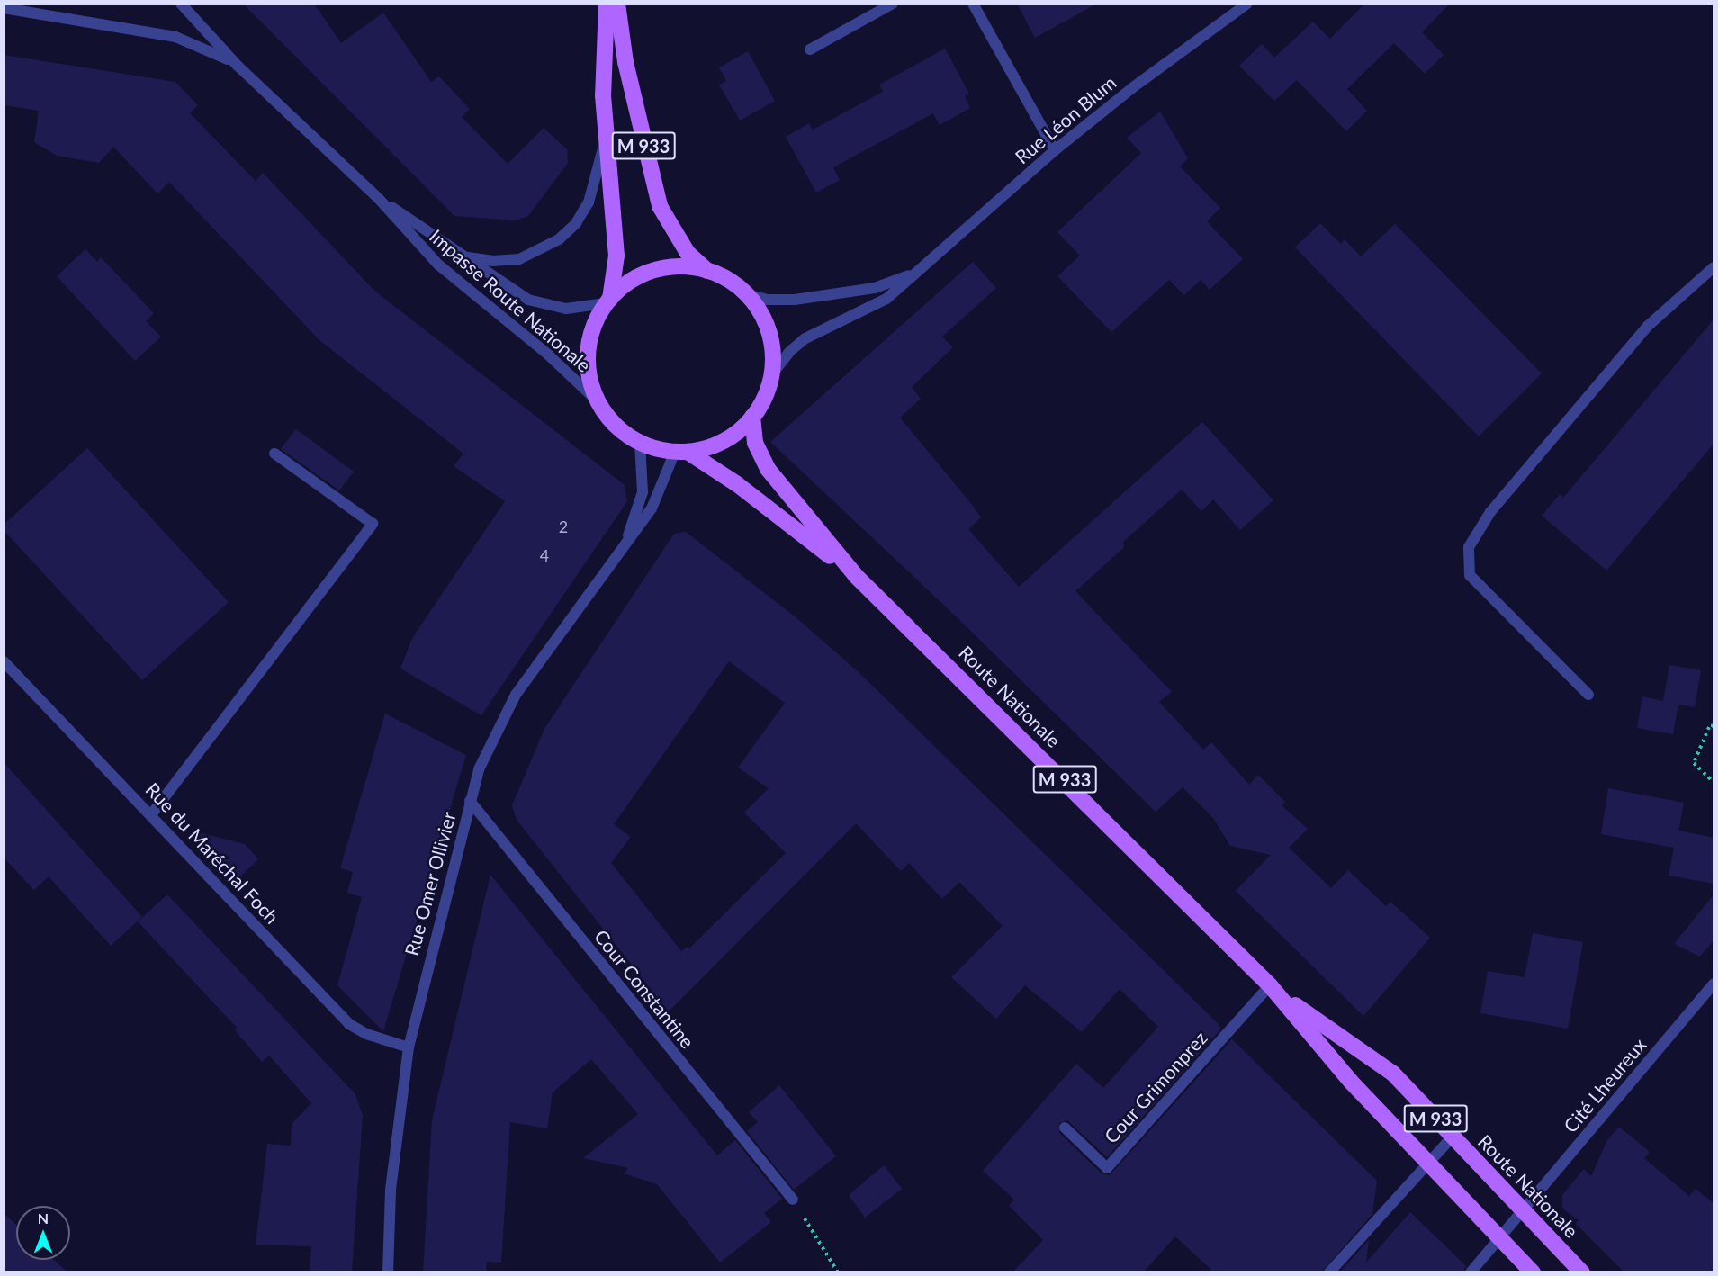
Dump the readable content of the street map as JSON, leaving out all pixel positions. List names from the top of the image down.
{
  "streets": {
    "main road": ["M 933", "Route Nationale"],
    "street": [
      "Rue Léon Blum",
      "Impasse Route Nationale",
      "Rue du Maréchal Foch",
      "Rue Omer Ollivier",
      "Cour Constantine",
      "Cité Lheureux",
      "Cour Grimonprez"
    ]
  },
  "crossings": [
    ["Rue Léon Blum", "M 933"],
    ["Rue Léon Blum", "Impasse Route Nationale"],
    ["Rue Léon Blum", "Route Nationale"],
    ["Rue Léon Blum", "Rue Omer Ollivier"],
    ["M 933", "Impasse Route Nationale"],
    ["M 933", "Route Nationale"],
    ["M 933", "Rue Omer Ollivier"],
    ["Impasse Route Nationale", "Route Nationale"],
    ["Impasse Route Nationale", "Rue Omer Ollivier"],
    ["Route Nationale", "Rue Omer Ollivier"],
    ["Route Nationale", "Cité Lheureux"],
    ["Route Nationale", "Cour Grimonprez"],
    ["Rue du Maréchal Foch", "Rue Omer Ollivier"],
    ["Rue Omer Ollivier", "Cour Constantine"]
  ],
  "house_numbers": ["2", "4"],
  "north": "top"
}
